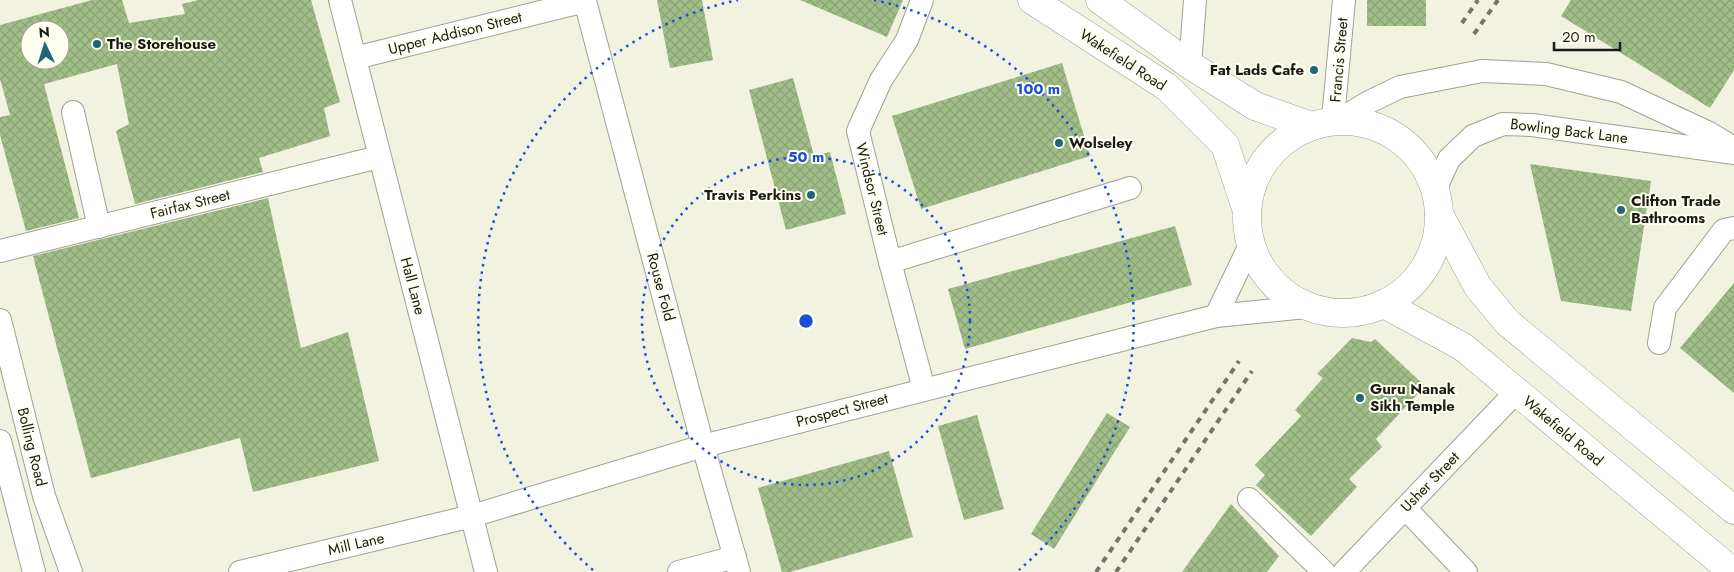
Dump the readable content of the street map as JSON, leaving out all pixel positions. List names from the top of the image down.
{
  "streets": {
    "main road": ["Wakefield Road"],
    "street": [
      "Upper Addison Street",
      "Francis Street",
      "Bowling Back Lane",
      "Windsor Street",
      "Fairfax Street",
      "Hall Lane",
      "Rouse Fold",
      "Prospect Street",
      "Bolling Road",
      "Usher Street",
      "Mill Lane"
    ]
  },
  "crossings": [
    ["Upper Addison Street", "Hall Lane"],
    ["Upper Addison Street", "Rouse Fold"],
    ["Wakefield Road", "Usher Street"],
    ["Windsor Street", "Prospect Street"],
    ["Fairfax Street", "Hall Lane"],
    ["Hall Lane", "Prospect Street"],
    ["Hall Lane", "Mill Lane"],
    ["Rouse Fold", "Prospect Street"],
    ["Prospect Street", "Mill Lane"]
  ],
  "places": [
    "The Storehouse",
    "Fat Lads Cafe",
    "Wolseley",
    "Travis Perkins",
    "Clifton Trade Bathrooms",
    "Guru Nanak Sikh Temple"
  ],
  "scale_bar": "20 m",
  "north": "top",
  "rings": ["100 m", "50 m"]
}
